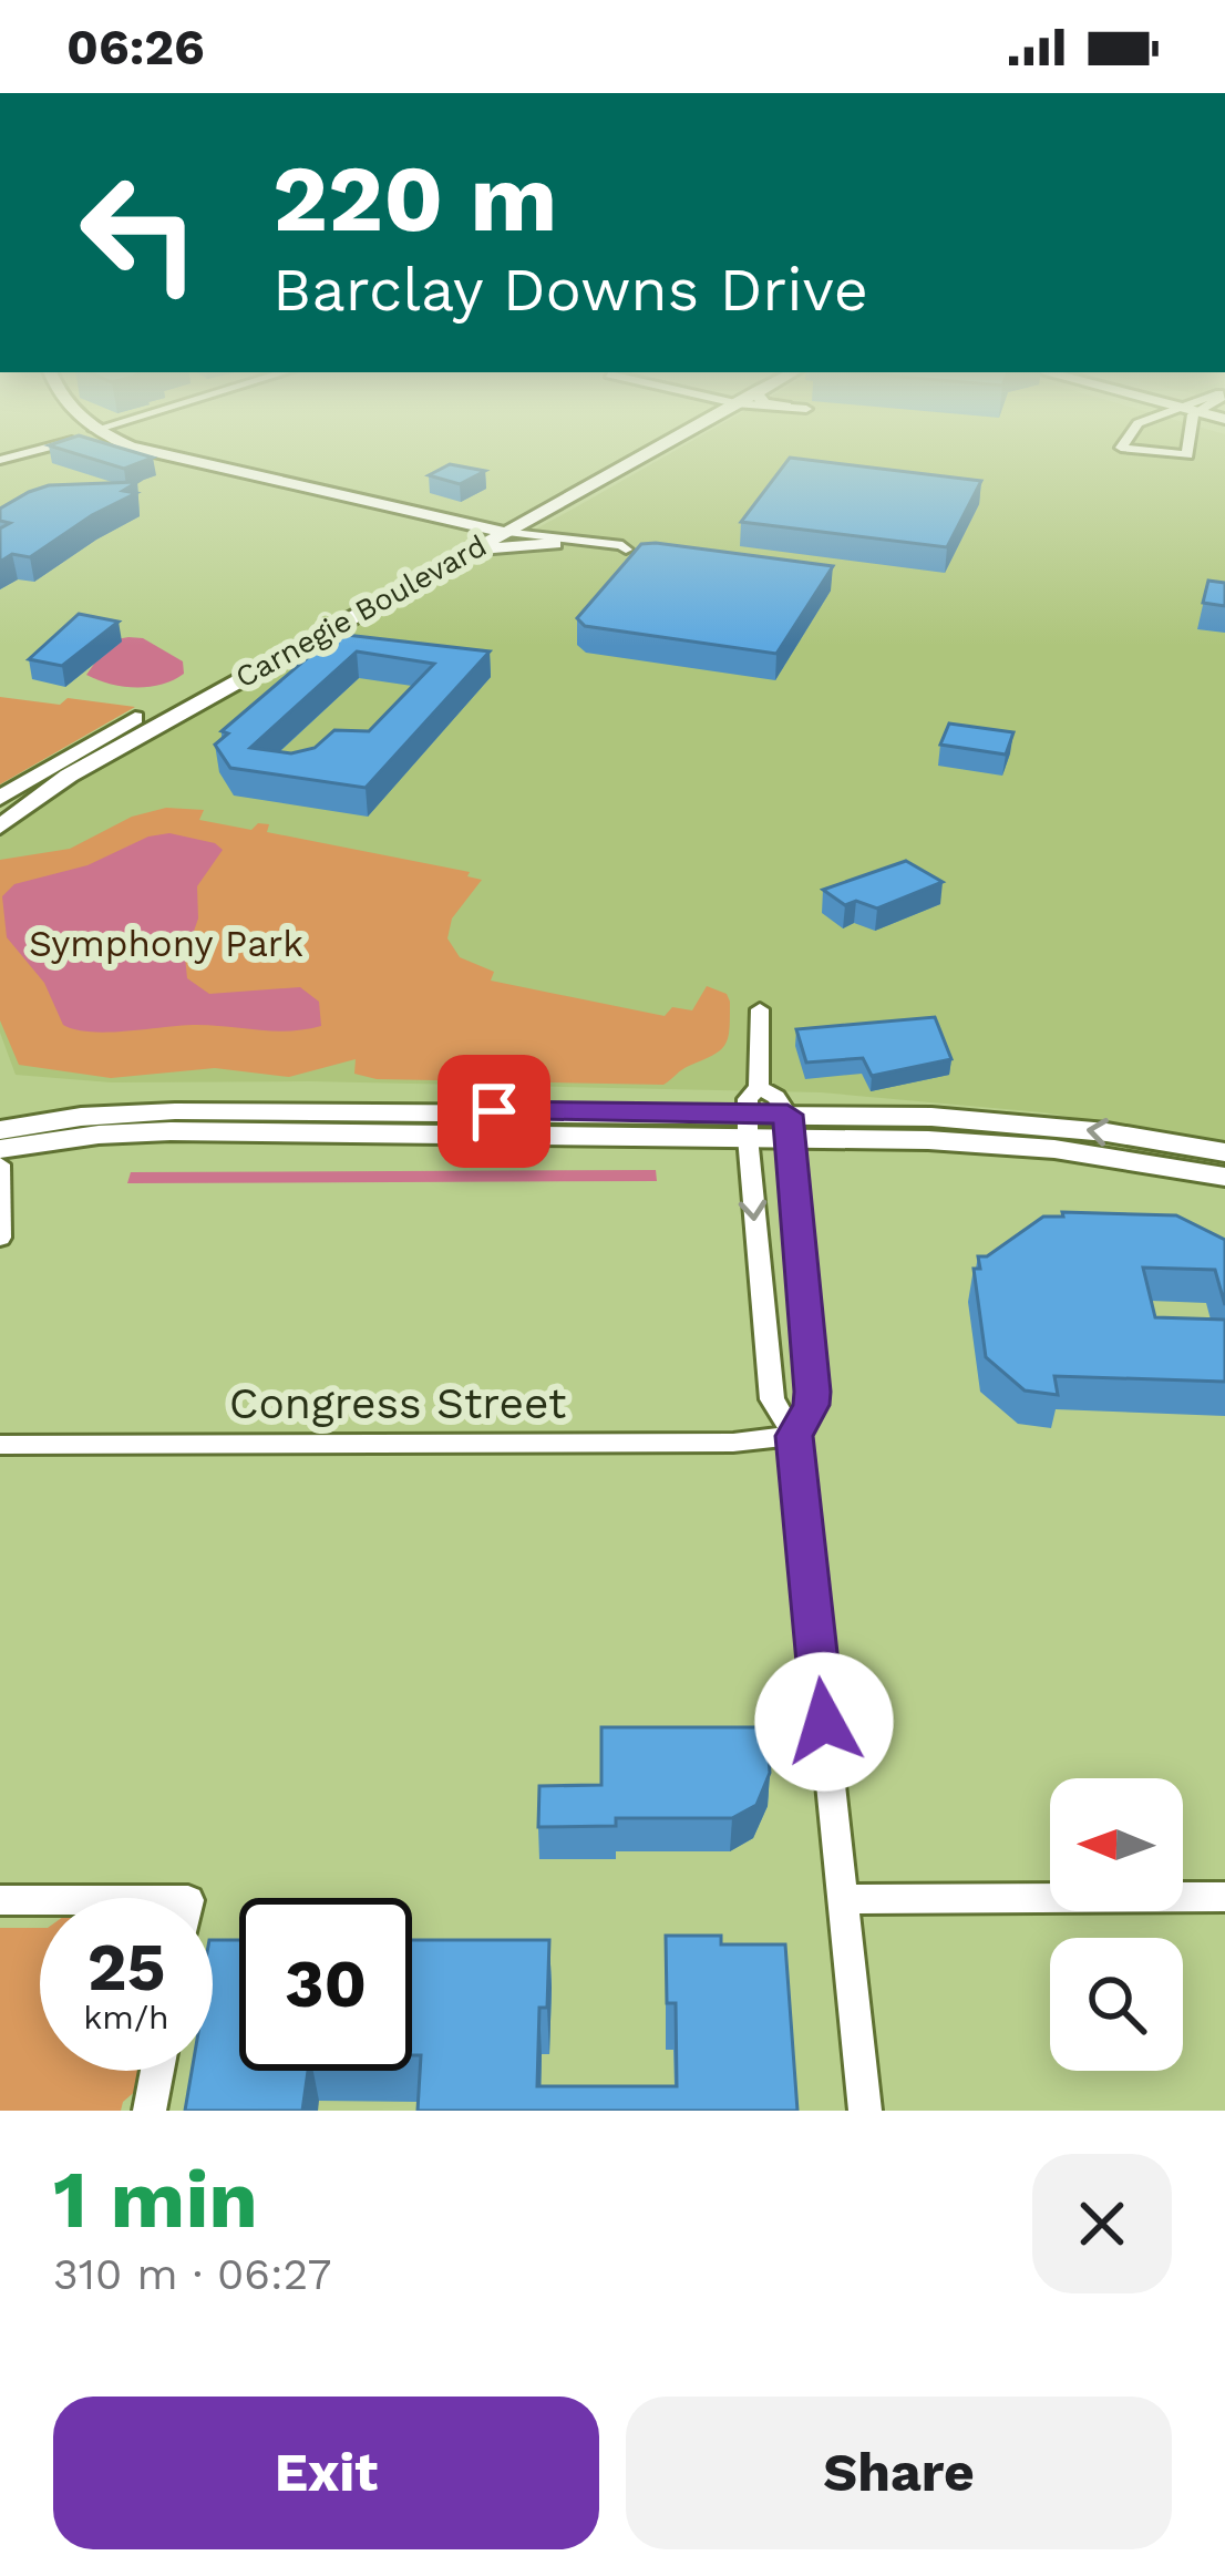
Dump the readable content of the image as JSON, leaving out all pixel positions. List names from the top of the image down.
{
  "streets": {
    "street": ["Carnegie Boulevard", "Congress Street"]
  },
  "parks": ["Symphony Park"],
  "north": "left",
  "page": {
    "status": "06:26",
    "turn": ["220 m", "Barclay Downs Drive"],
    "speed": "25 km/h",
    "limit": "30",
    "heading": ["1 min", "310 m · 06:27"],
    "buttons": ["Exit", "Share"]
  }
}
